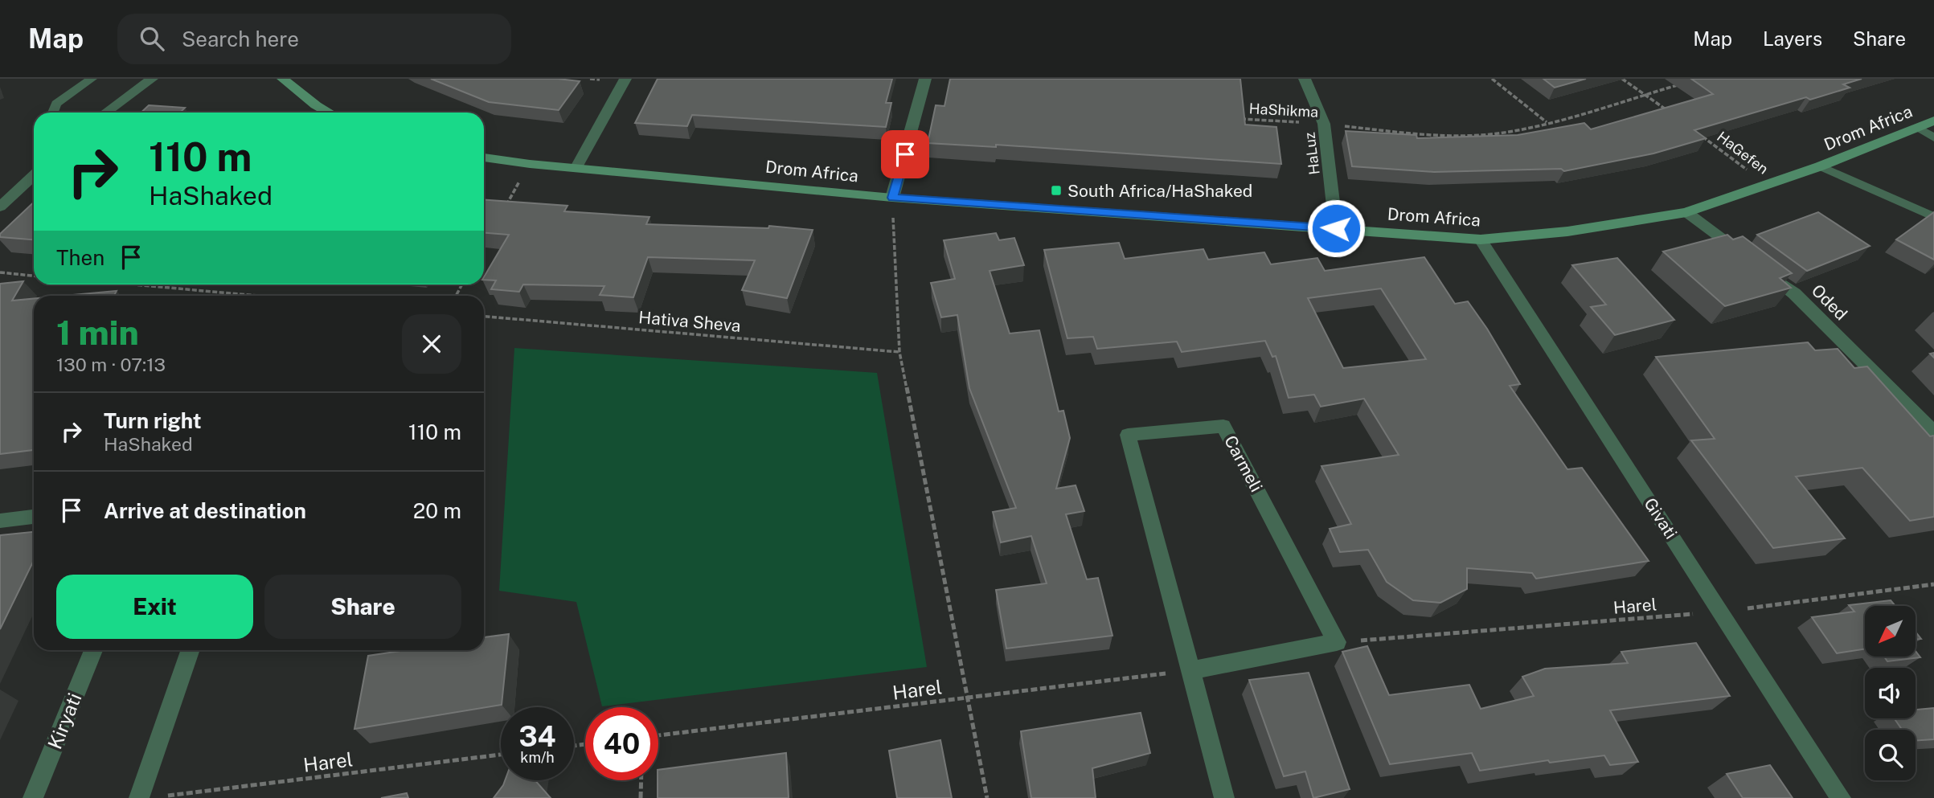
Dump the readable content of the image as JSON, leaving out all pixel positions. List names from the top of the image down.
{
  "streets": {
    "street": [
      "Drom Africa",
      "HaLuz",
      "Oded",
      "Carmeli",
      "Givati",
      "Kiryati"
    ],
    "path": [
      "HaShikma",
      "HaGefen",
      "Hativa Sheva",
      "Harel"
    ]
  },
  "crossings": [
    ["HaShikma", "HaLuz"],
    ["Drom Africa", "HaGefen"],
    ["Drom Africa", "HaLuz"],
    ["Drom Africa", "Oded"],
    ["Drom Africa", "Givati"],
    ["Carmeli", "Harel"],
    ["Givati", "Harel"]
  ],
  "places": {
    "transit": ["South Africa/HaShaked"]
  },
  "north": "bottom left",
  "page": {
    "header": "Map",
    "search": "Search here",
    "nav": ["Map", "Layers", "Share"],
    "turn": ["110 m", "HaShaked"],
    "then": "Then",
    "heading": ["1 min", "130 m · 07:13"],
    "list": [
      {
        "name": "Turn right",
        "note": "HaShaked",
        "value": "110 m"
      },
      {
        "name": "Arrive at destination",
        "value": "20 m"
      }
    ],
    "buttons": ["Exit", "Share"],
    "speed": "34 km/h",
    "limit": "40"
  }
}
